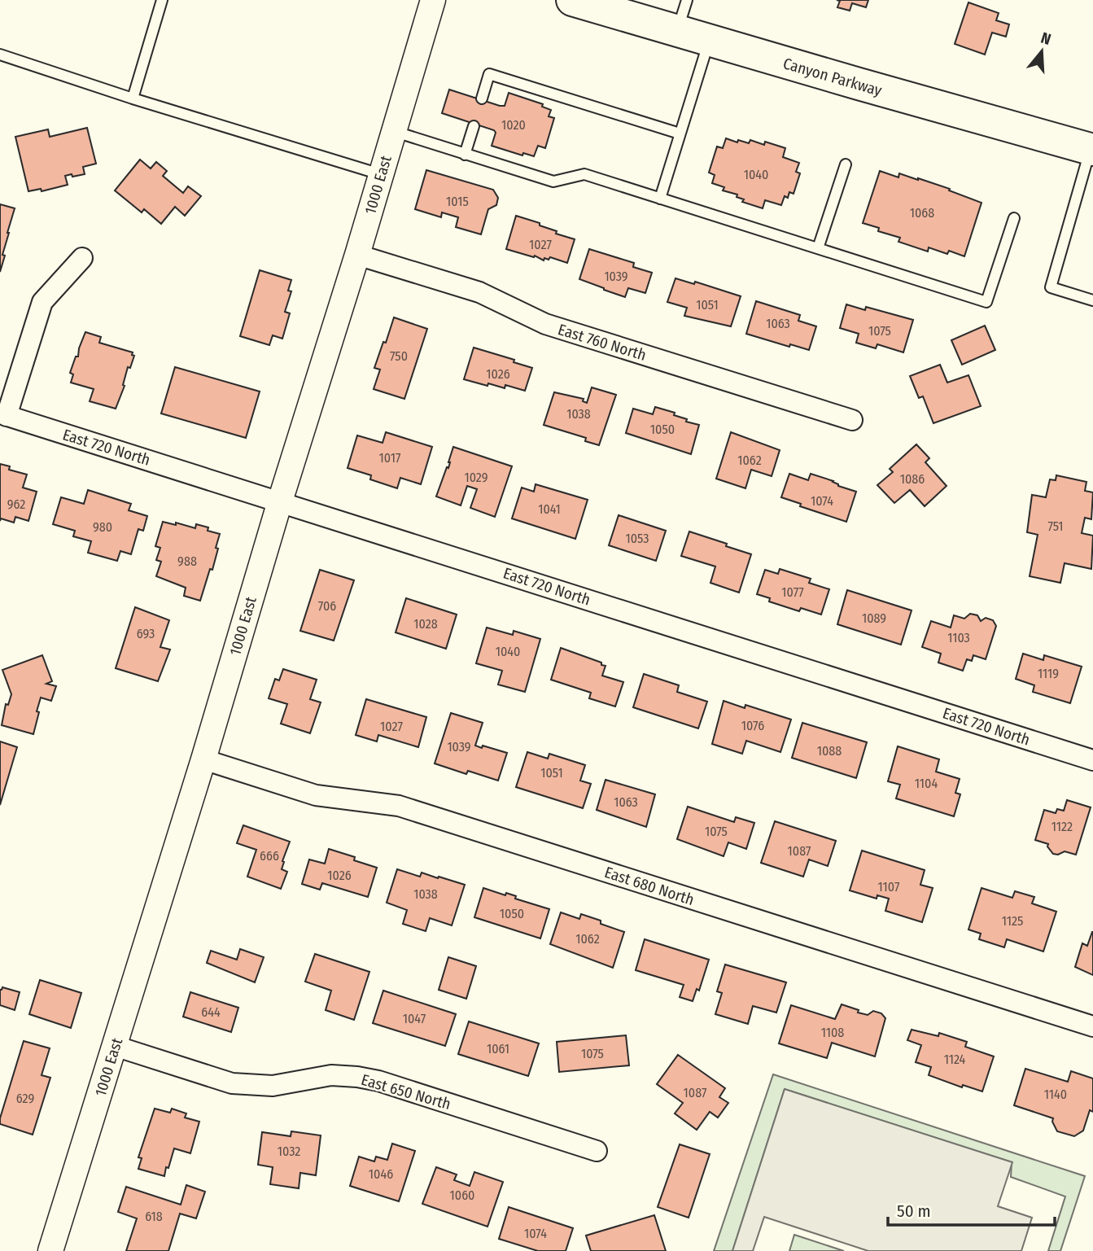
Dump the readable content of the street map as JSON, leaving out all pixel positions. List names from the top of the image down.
{
  "streets": {
    "highway": ["Canyon Parkway"],
    "street": [
      "1000 East",
      "East 760 North",
      "East 720 North",
      "East 680 North",
      "East 650 North"
    ]
  },
  "crossings": [
    ["1000 East", "East 760 North"],
    ["1000 East", "East 720 North"],
    ["1000 East", "East 680 North"],
    ["1000 East", "East 650 North"]
  ],
  "house_numbers": [
    "1020",
    "1040",
    "1015",
    "1068",
    "1027",
    "1039",
    "1051",
    "1063",
    "1075",
    "750",
    "1026",
    "1038",
    "1050",
    "1017",
    "1062",
    "1029",
    "1086",
    "1074",
    "962",
    "1041",
    "751",
    "980",
    "1053",
    "988",
    "1077",
    "706",
    "1089",
    "1028",
    "693",
    "1103",
    "1040",
    "1119",
    "1076",
    "1027",
    "1039",
    "1088",
    "1051",
    "1104",
    "1063",
    "1122",
    "1075",
    "1087",
    "666",
    "1026",
    "1107",
    "1038",
    "1050",
    "1125",
    "1062",
    "644",
    "1047",
    "1108",
    "1061",
    "1075",
    "1124",
    "1087",
    "1140",
    "629",
    "1032",
    "1046",
    "1060",
    "618",
    "1074"
  ],
  "scale_bar": "50 m",
  "north": "top"
}
